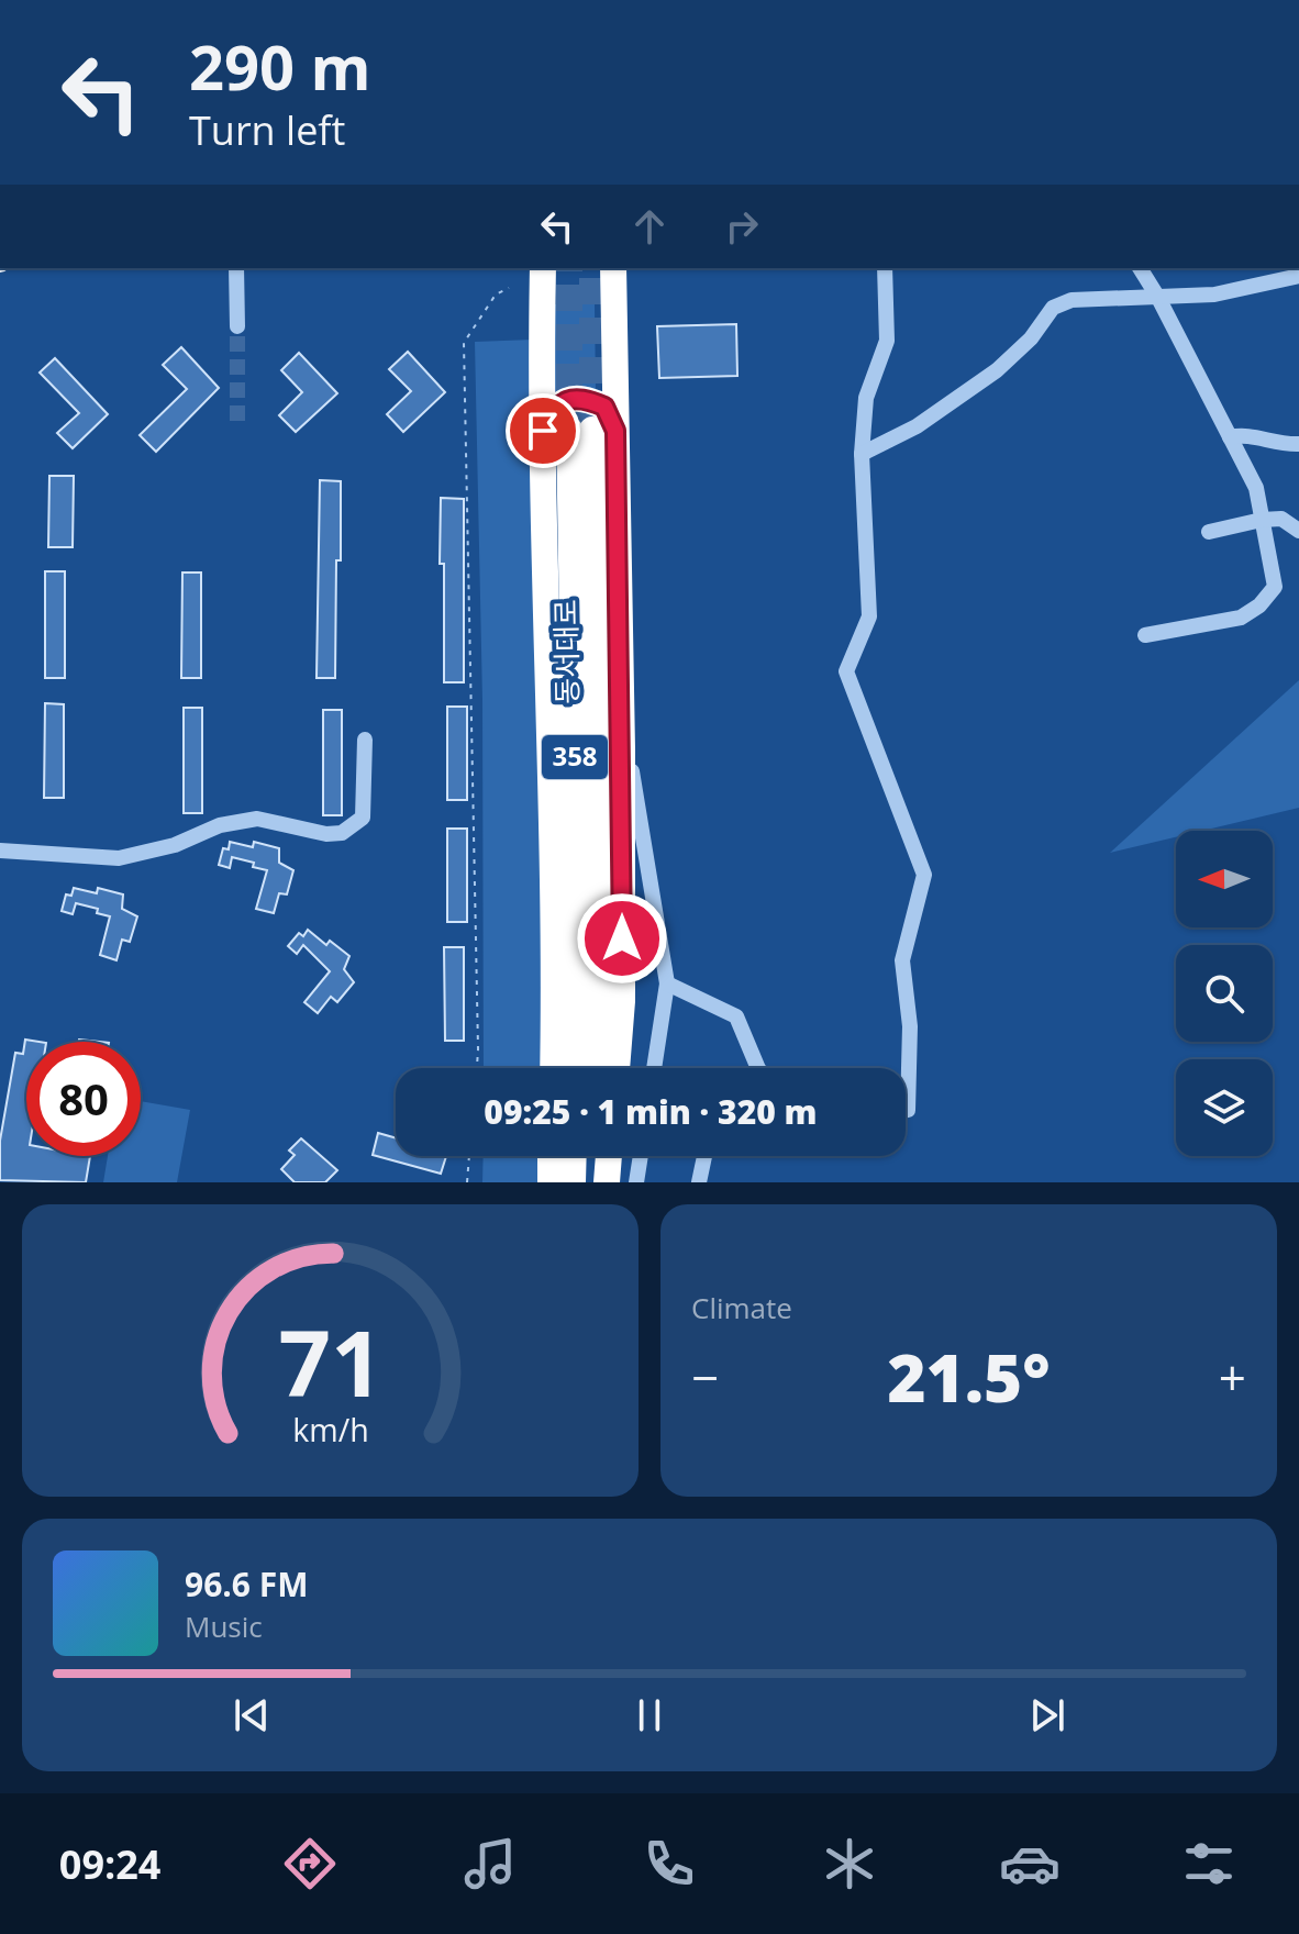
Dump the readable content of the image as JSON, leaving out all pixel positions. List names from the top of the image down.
{
  "streets": {
    "highway": ["동서대로", "358"]
  },
  "north": "left",
  "page": {
    "turn": ["290 m", "Turn left"],
    "limit": "80",
    "trip": "09:25 · 1 min · 320 m",
    "tile": "Climate",
    "heat": ["−", "21.5°", "+"],
    "song": ["96.6 FM", "Music"],
    "tabs": "09:24",
    "gauge": ["71", "km/h"]
  }
}
